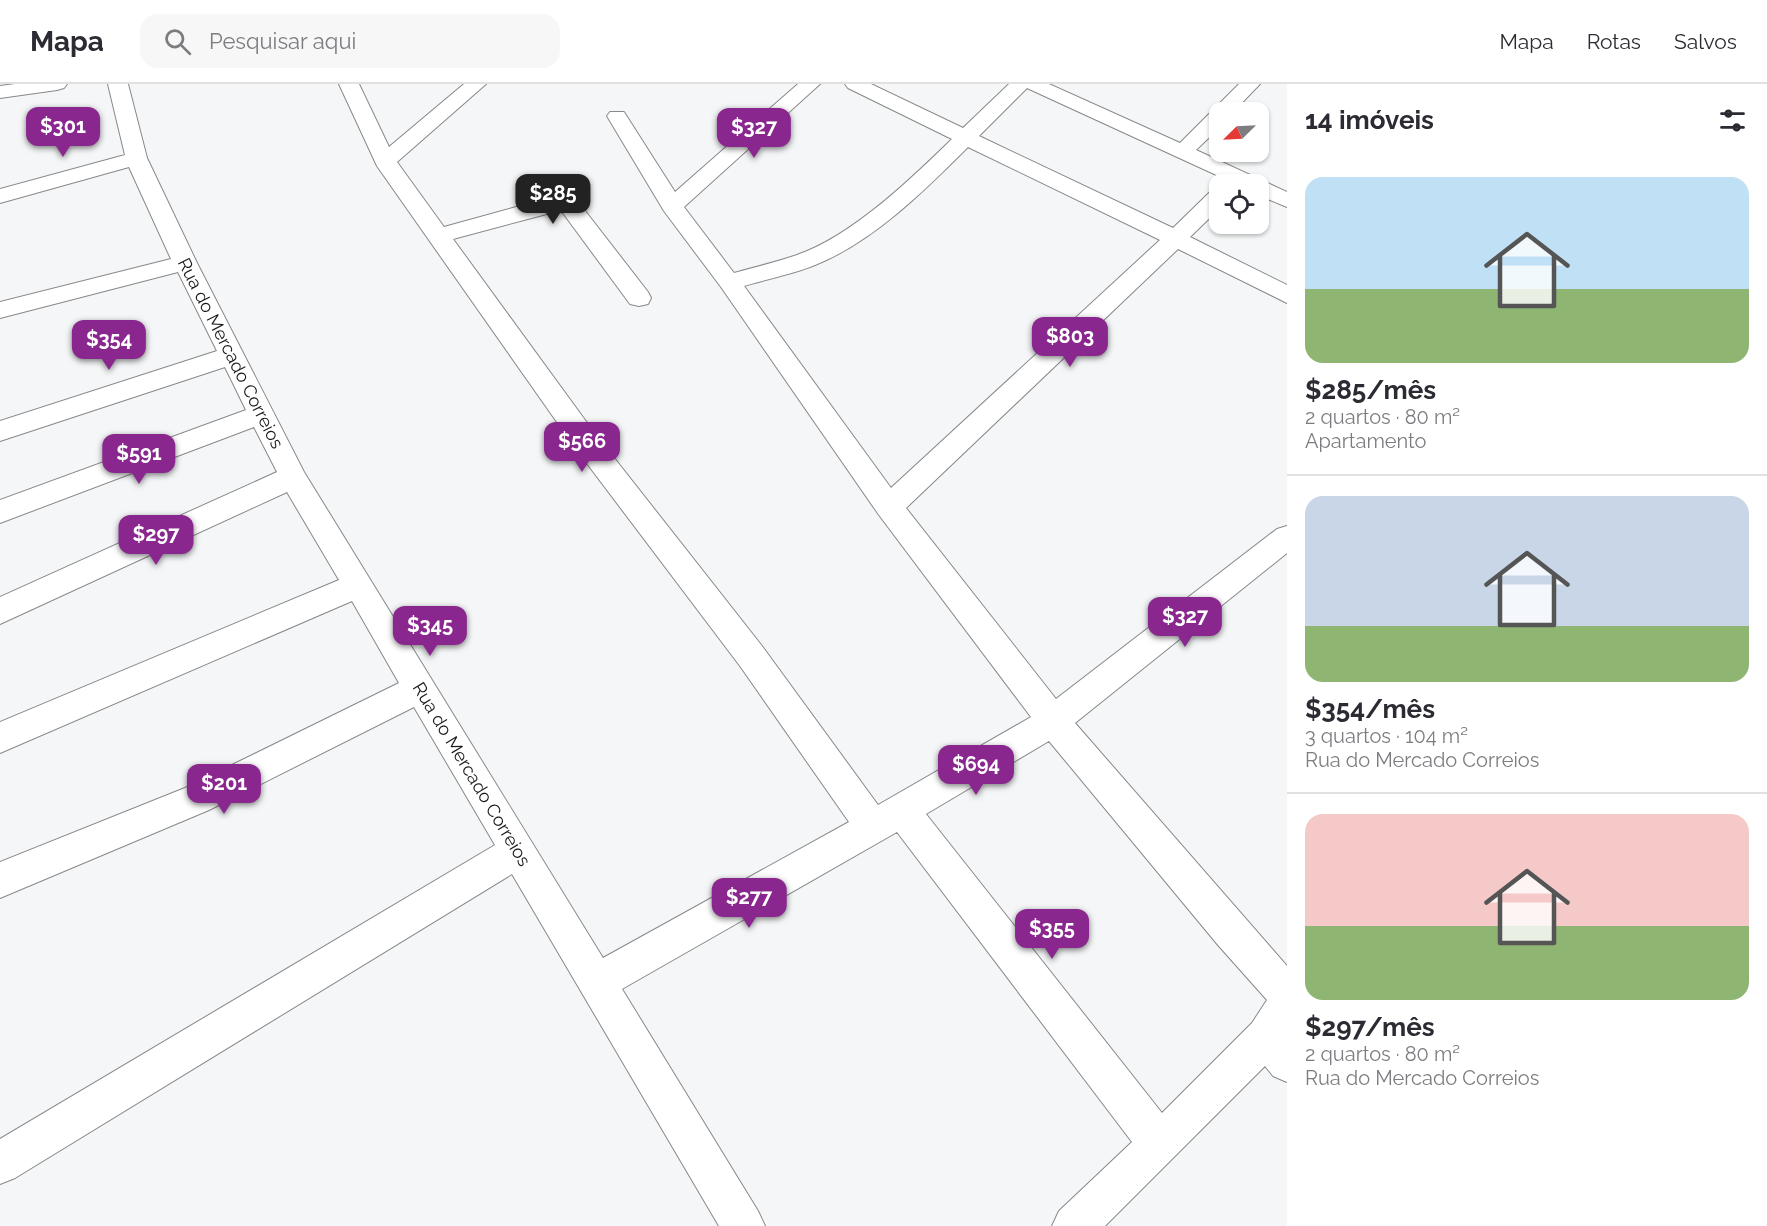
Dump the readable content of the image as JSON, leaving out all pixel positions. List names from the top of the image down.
{
  "streets": {
    "street": ["Rua do Mercado Correios"]
  },
  "north": "bottom left",
  "page": {
    "header": "Mapa",
    "search": "Pesquisar aqui",
    "nav": ["Mapa", "Rotas", "Salvos"],
    "heading": "14 imóveis",
    "price": [
      "$301",
      "$327",
      "$285",
      "$803",
      "$354",
      "$566",
      "$591",
      "$297",
      "$327",
      "$345",
      "$694",
      "$201",
      "$277",
      "$355"
    ],
    "list": [
      {
        "name": "$285/mês",
        "note": "2 quartos · 80 m² · Apartamento"
      },
      {
        "name": "$354/mês",
        "note": "3 quartos · 104 m² · Rua do Mercado Correios"
      },
      {
        "name": "$297/mês",
        "note": "2 quartos · 80 m² · Rua do Mercado Correios"
      }
    ]
  }
}
